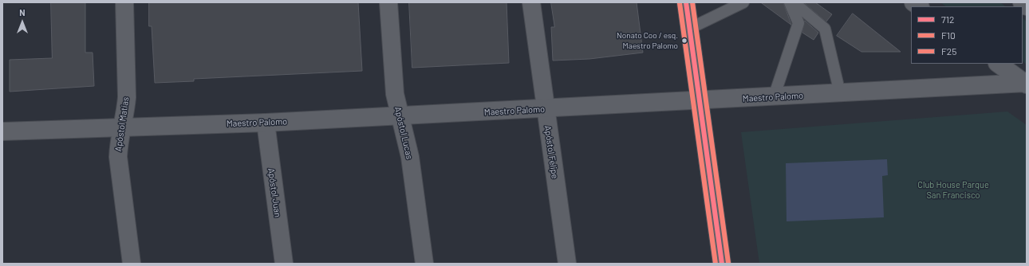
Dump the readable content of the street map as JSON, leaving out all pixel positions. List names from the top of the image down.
{
  "streets": {
    "street": [
      "Maestro Palomo",
      "Apóstol Matías",
      "Apóstol Lucas",
      "Apóstol Felipe",
      "Apóstol Juan"
    ]
  },
  "crossings": [
    ["Maestro Palomo", "Apóstol Matías"],
    ["Maestro Palomo", "Apóstol Lucas"],
    ["Maestro Palomo", "Apóstol Felipe"],
    ["Maestro Palomo", "Apóstol Juan"]
  ],
  "parks": ["Club House Parque San Francisco"],
  "places": ["Nonato Coo / esq. Maestro Palomo"],
  "lines": ["transit line 712", "transit line F25", "transit line F10"],
  "legend": ["712", "F10", "F25"],
  "north": "top"
}
